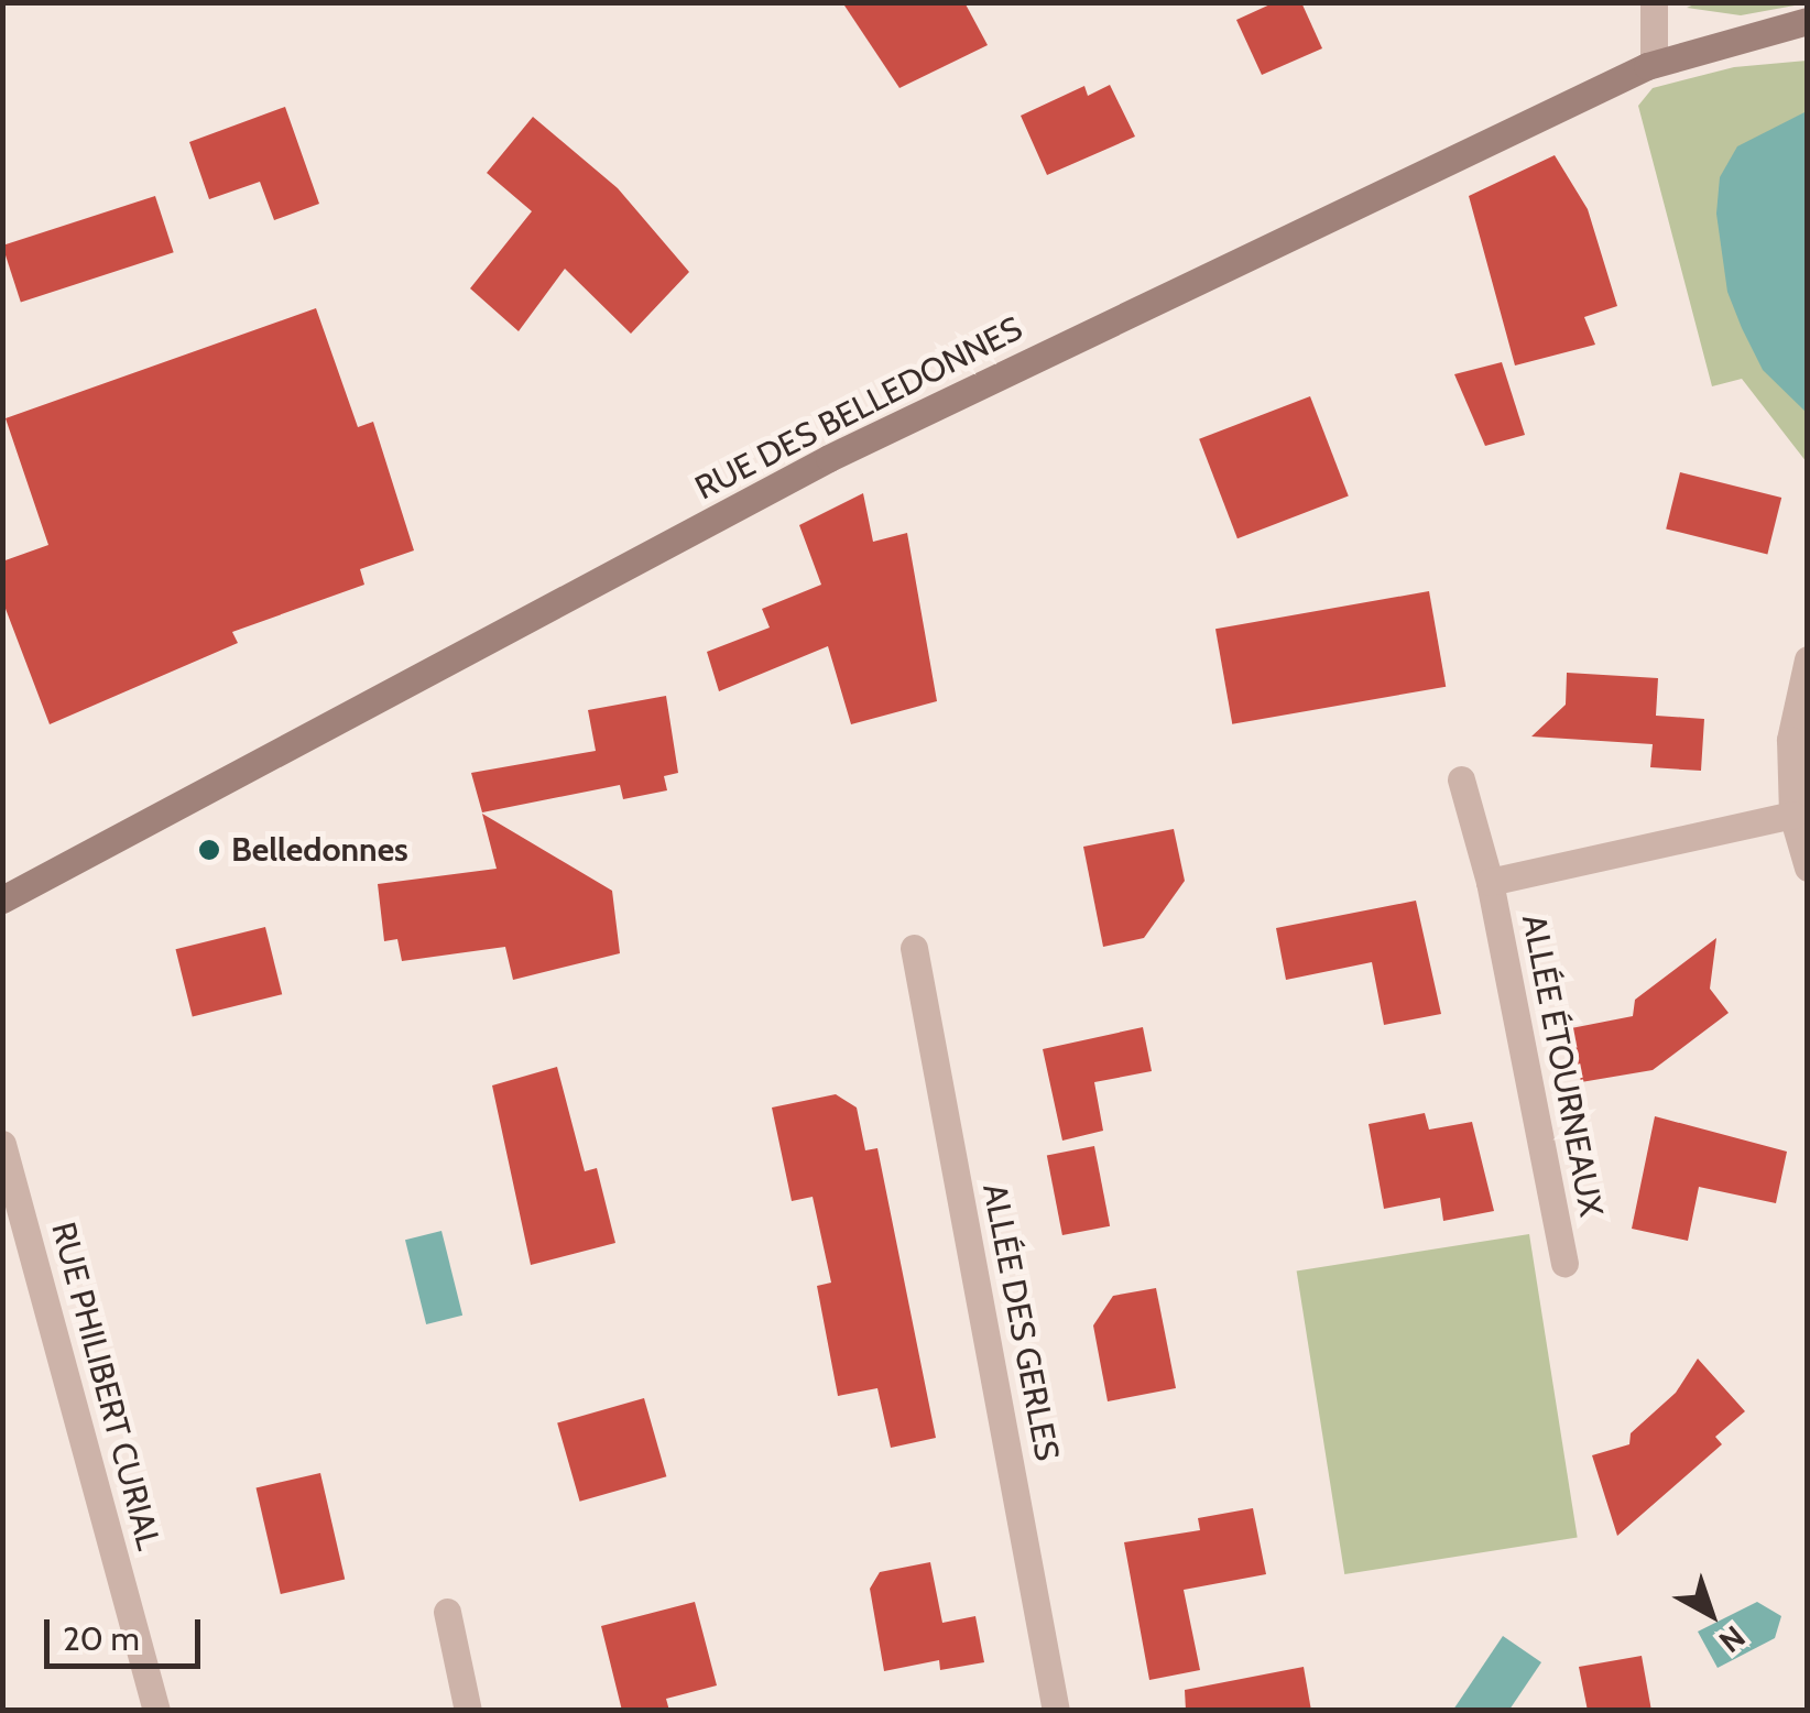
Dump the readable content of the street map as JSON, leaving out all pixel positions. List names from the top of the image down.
{
  "streets": {
    "main road": ["RUE DES BELLEDONNES"],
    "street": ["ALLÉE ÉTOURNEAUX", "ALLÉE DES GERLES", "RUE PHILIBERT CURIAL"]
  },
  "places": ["Belledonnes"],
  "scale_bar": "20 m",
  "north": "bottom right"
}
